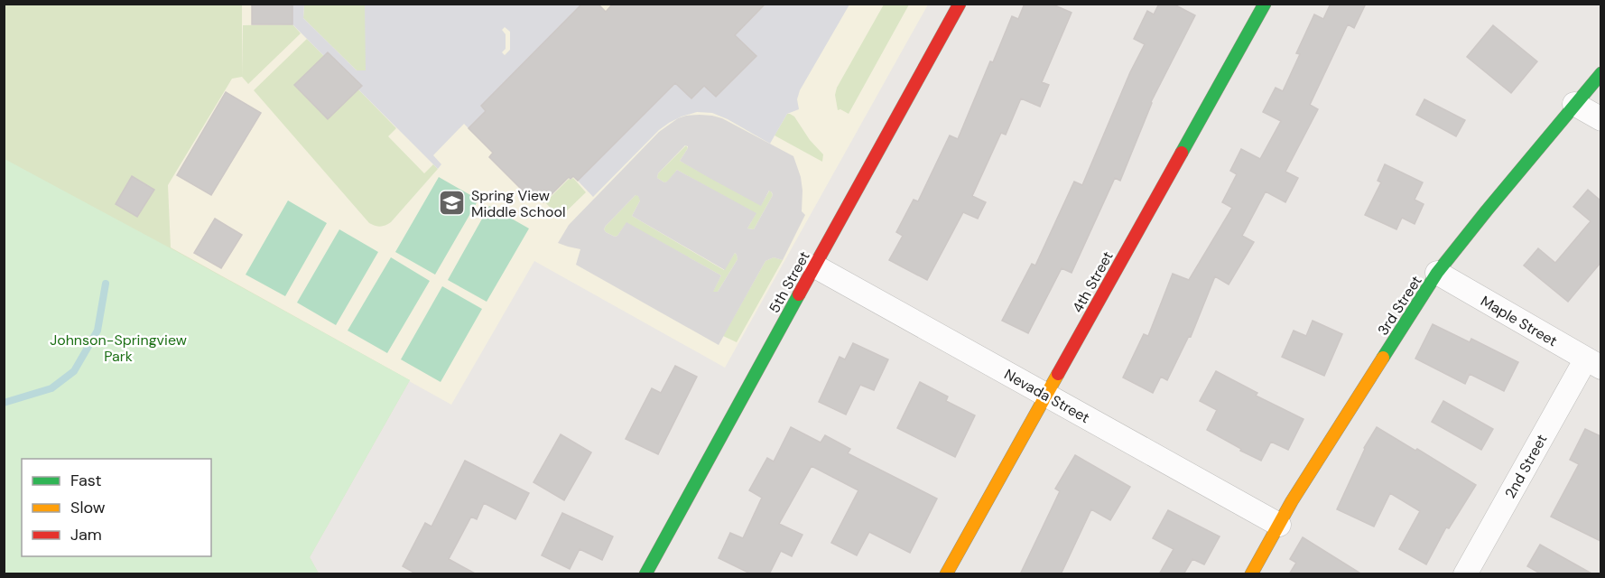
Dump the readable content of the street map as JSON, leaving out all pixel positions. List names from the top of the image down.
{
  "streets": {
    "street": [
      "5th Street",
      "4th Street",
      "3rd Street",
      "Maple Street",
      "Nevada Street",
      "2nd Street"
    ]
  },
  "crossings": [
    ["5th Street", "Nevada Street"],
    ["4th Street", "Nevada Street"],
    ["3rd Street", "Maple Street"],
    ["3rd Street", "Nevada Street"],
    ["Maple Street", "2nd Street"]
  ],
  "parks": ["Johnson-Springview Park"],
  "places": {
    "school or university": ["Spring View Middle School"]
  },
  "legend": ["Fast", "Slow", "Jam"]
}
